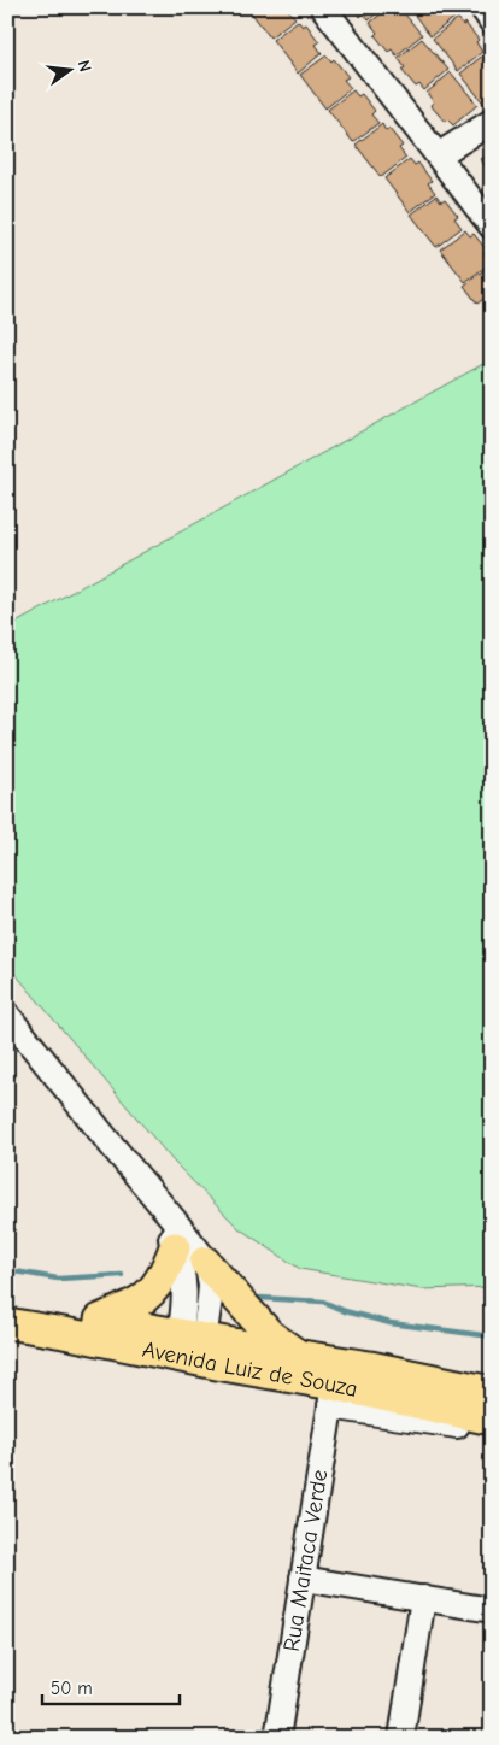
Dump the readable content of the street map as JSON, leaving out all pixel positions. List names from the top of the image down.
{
  "streets": {
    "main road": ["Avenida Luiz de Souza"],
    "street": ["Rua Maitaca Verde"]
  },
  "crossings": [
    ["Avenida Luiz de Souza", "Rua Maitaca Verde"]
  ],
  "scale_bar": "50 m",
  "north": "right"
}
